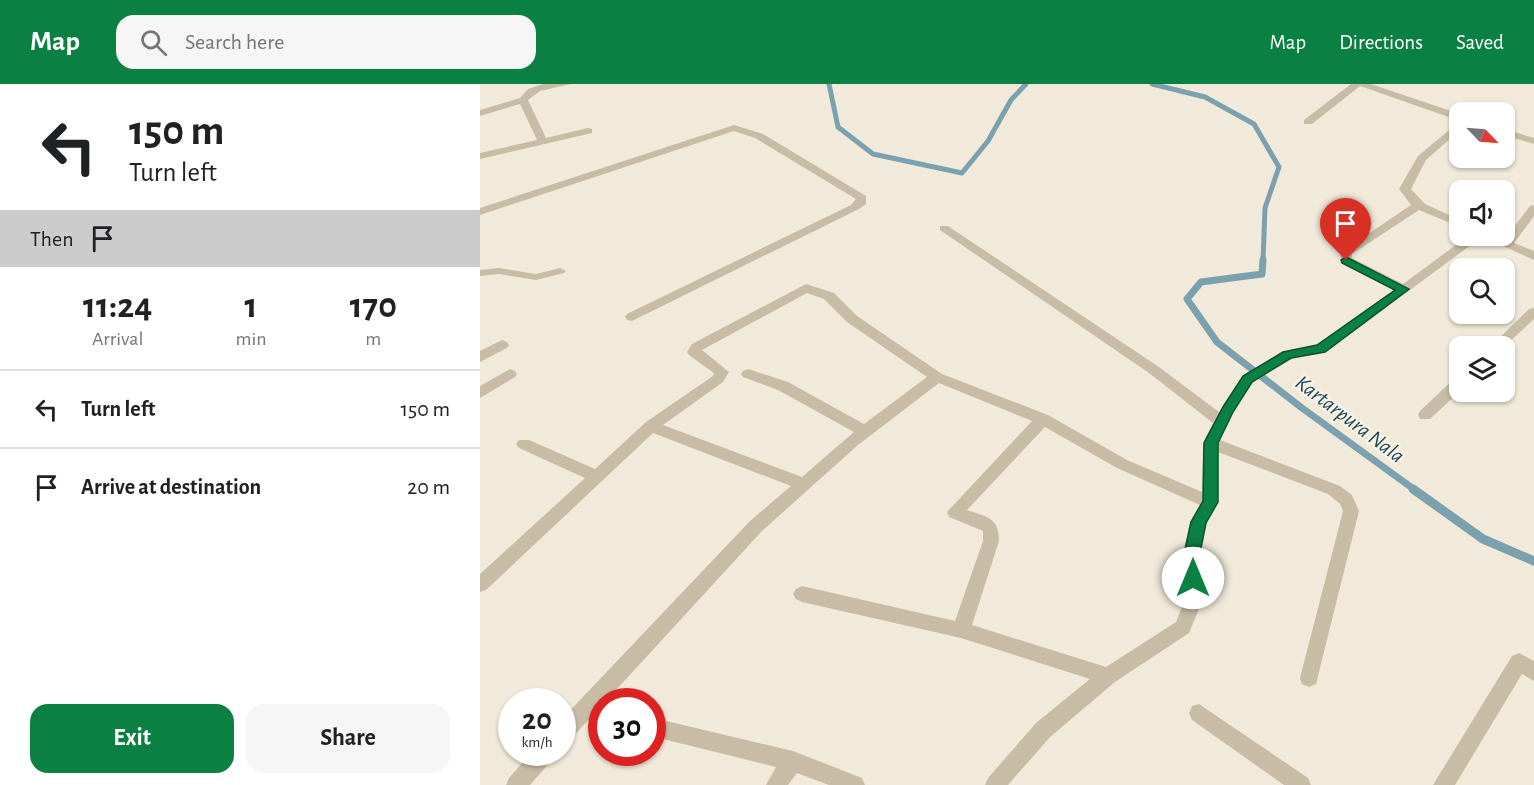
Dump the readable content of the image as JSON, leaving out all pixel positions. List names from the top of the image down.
{
  "water": ["Kartarpura Nala"],
  "north": "bottom right",
  "page": {
    "header": "Map",
    "search": "Search here",
    "nav": ["Map", "Directions", "Saved"],
    "turn": ["150 m", "Turn left"],
    "then": "Then",
    "eta": [
      "11:24",
      "Arrival",
      "1",
      "min",
      "170",
      "m"
    ],
    "list": [
      {
        "name": "Turn left",
        "value": "150 m"
      },
      {
        "name": "Arrive at destination",
        "value": "20 m"
      }
    ],
    "speed": "20 km/h",
    "limit": "30",
    "buttons": ["Exit", "Share"]
  }
}
